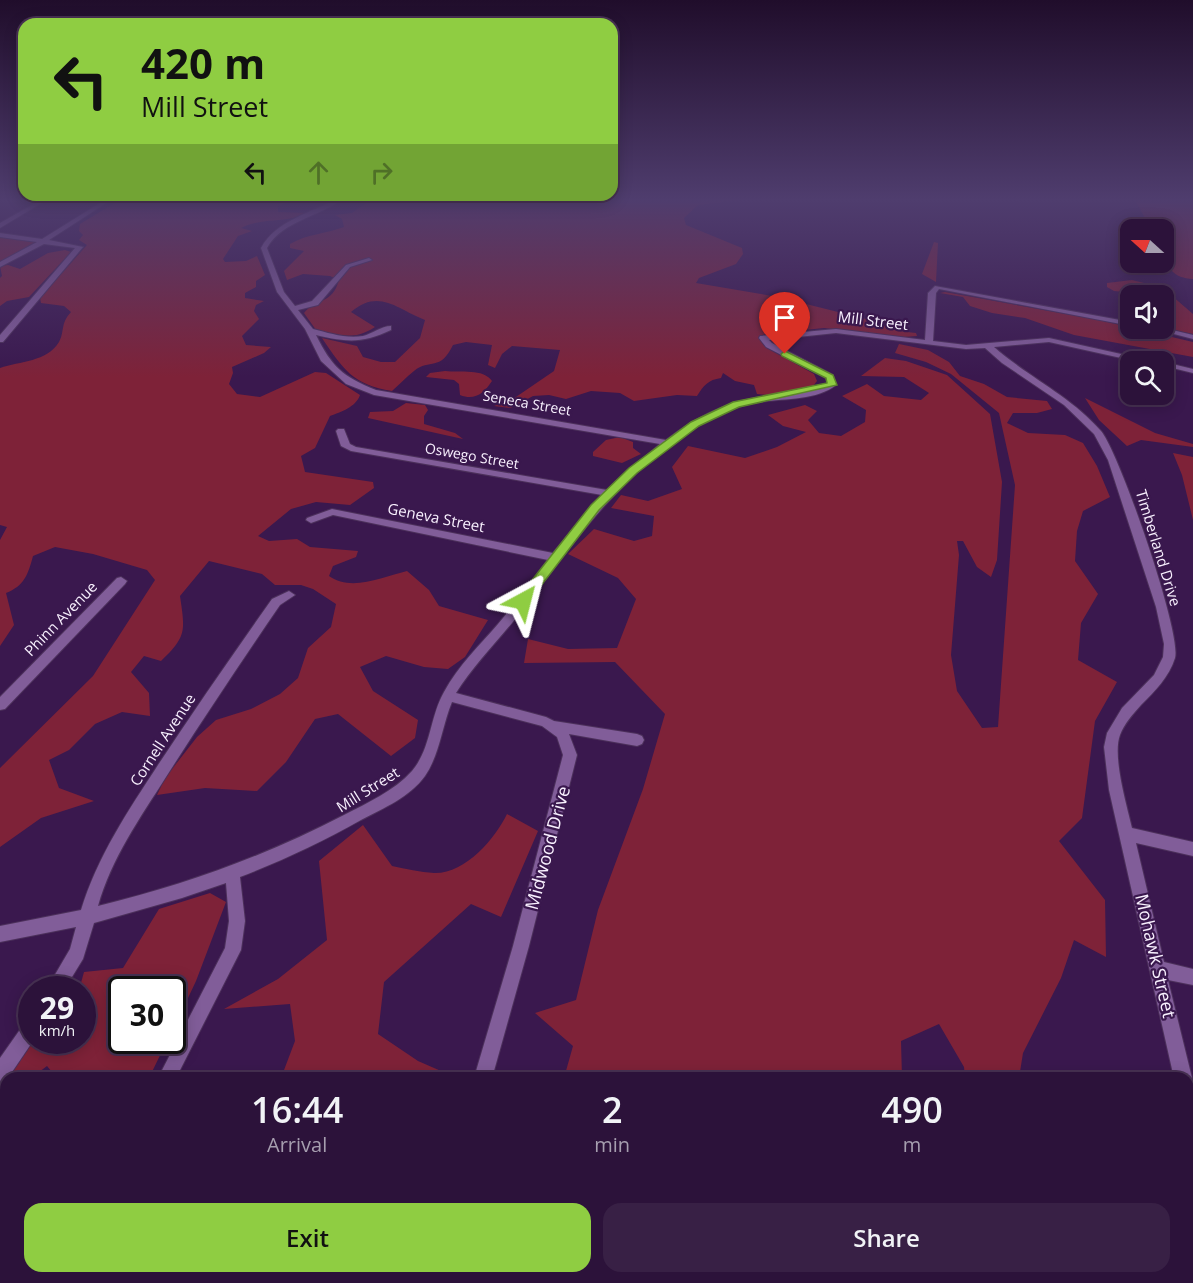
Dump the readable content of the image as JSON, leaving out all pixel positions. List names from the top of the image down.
{
  "streets": {
    "street": [
      "Mill Street",
      "Seneca Street",
      "Oswego Street",
      "Geneva Street",
      "Timberland Drive",
      "Phinn Avenue",
      "Cornell Avenue",
      "Midwood Drive",
      "Mohawk Street"
    ]
  },
  "crossings": [
    ["Mill Street", "Seneca Street"],
    ["Mill Street", "Oswego Street"],
    ["Mill Street", "Geneva Street"],
    ["Mill Street", "Cornell Avenue"],
    ["Timberland Drive", "Mohawk Street"]
  ],
  "north": "left",
  "page": {
    "turn": ["420 m", "Mill Street"],
    "speed": "29 km/h",
    "limit": "30",
    "eta": [
      "16:44",
      "Arrival",
      "2",
      "min",
      "490",
      "m"
    ],
    "buttons": ["Exit", "Share"]
  }
}
